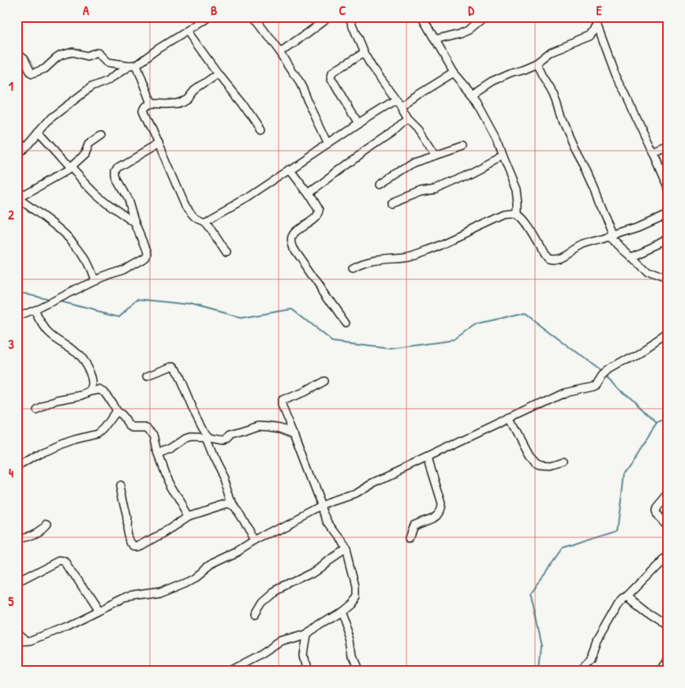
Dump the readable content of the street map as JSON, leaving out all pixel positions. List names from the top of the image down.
{
  "grid": {
    "columns": [
      "A",
      "B",
      "C",
      "D",
      "E"
    ],
    "rows": [
      "1",
      "2",
      "3",
      "4",
      "5"
    ]
  }
}
